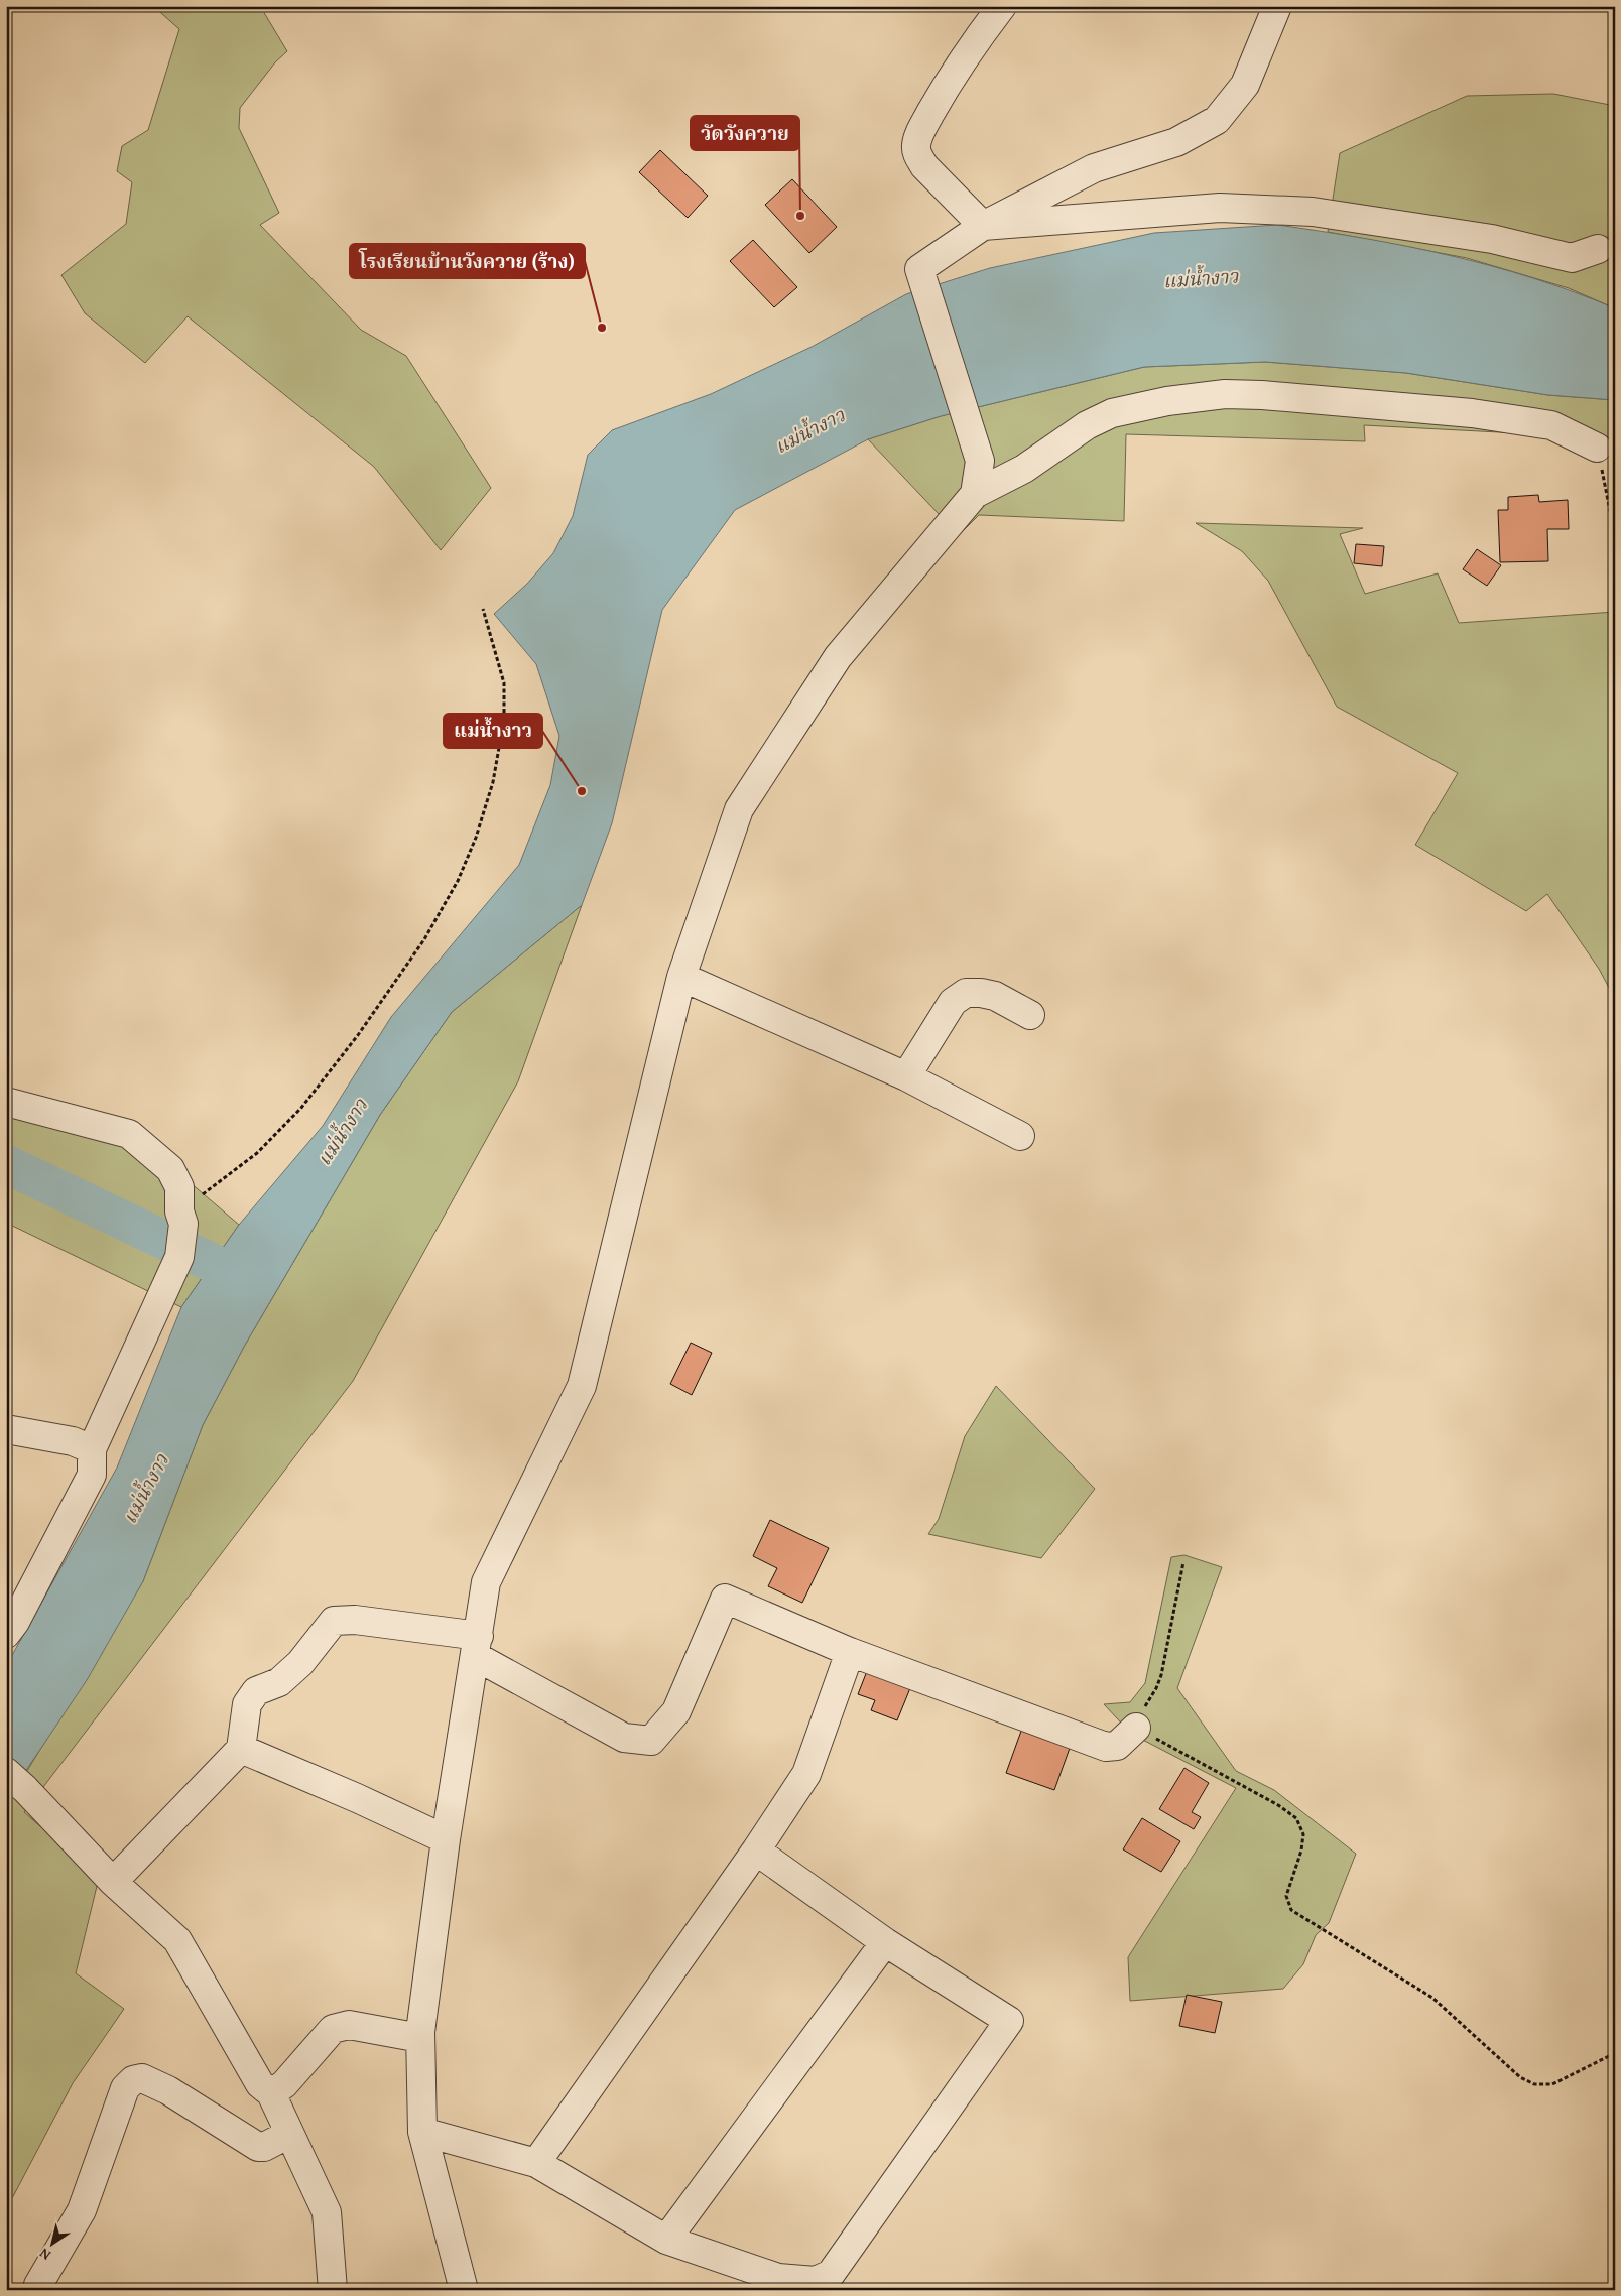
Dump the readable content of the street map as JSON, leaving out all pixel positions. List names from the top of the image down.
{
  "water": ["แม่น้ำงาว"],
  "places": ["วัดวังควาย", "โรงเรียนบ้านวังควาย (ร้าง)", "แม่น้ำงาว"],
  "north": "bottom left"
}
